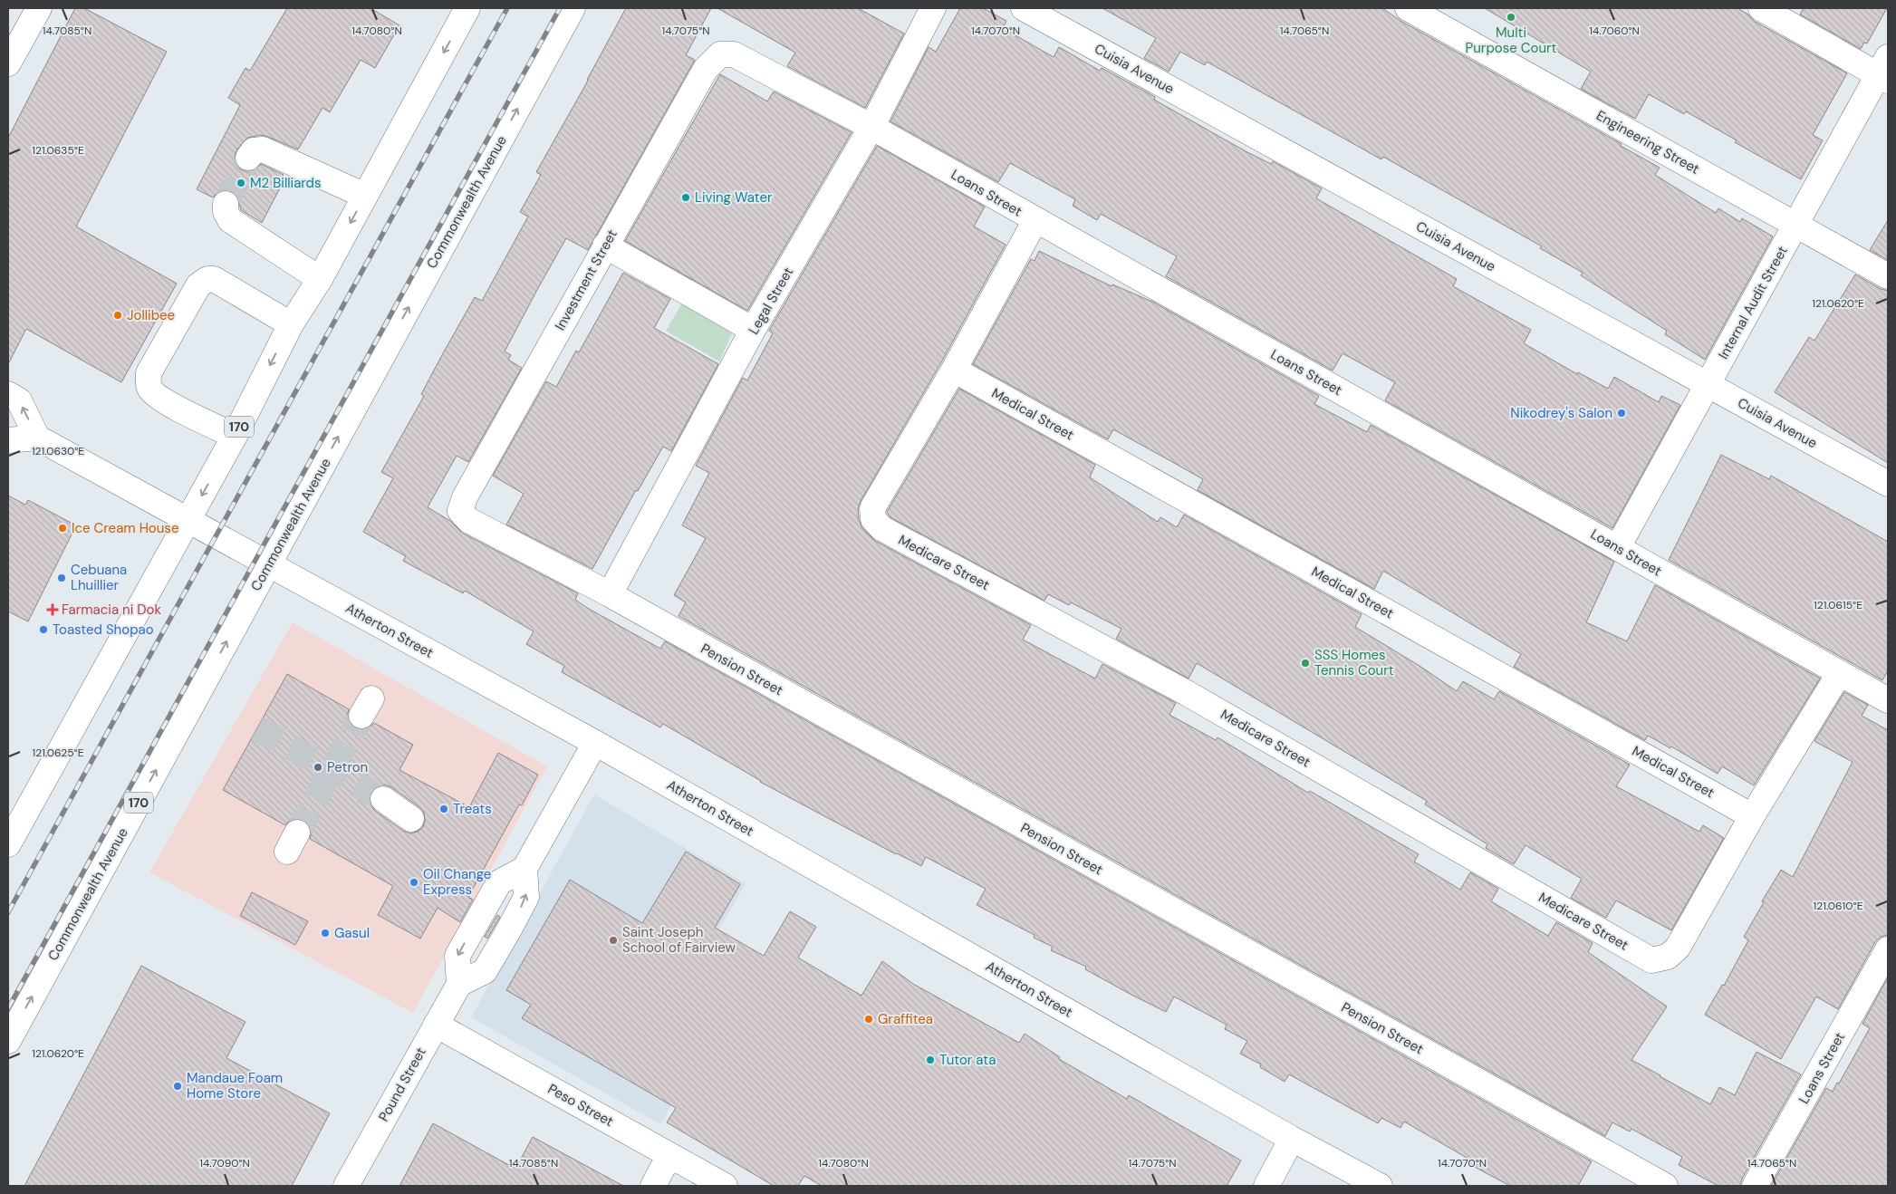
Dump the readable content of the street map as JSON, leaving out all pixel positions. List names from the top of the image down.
{
  "streets": {
    "street": [
      "Cuisia Avenue",
      "Engineering Street",
      "Loans Street",
      "Commonwealth Avenue",
      "Investment Street",
      "Legal Street",
      "Internal Audit Street",
      "Medical Street",
      "170",
      "Medicare Street",
      "Atherton Street",
      "Pension Street",
      "Pound Street",
      "Peso Street"
    ]
  },
  "crossings": [
    ["Cuisia Avenue", "Internal Audit Street"],
    ["Engineering Street", "Internal Audit Street"],
    ["Loans Street", "Investment Street"],
    ["Loans Street", "Legal Street"],
    ["Loans Street", "Internal Audit Street"],
    ["Loans Street", "Medicare Street"],
    ["Commonwealth Avenue", "Atherton Street"],
    ["Investment Street", "Pension Street"],
    ["Legal Street", "Pension Street"],
    ["Medical Street", "Medicare Street"],
    ["170", "Atherton Street"],
    ["Atherton Street", "Pound Street"],
    ["Pound Street", "Peso Street"]
  ],
  "places": {
    "other": [
      "Multi Purpose Court",
      "M2 Billiards",
      "Living Water",
      "Jollibee",
      "Nikodrey's Salon",
      "Ice Cream House",
      "Cebuana Lhuillier",
      "Toasted Shopao",
      "SSS Homes Tennis Court",
      "Petron",
      "Treats",
      "Oil Change Express",
      "Gasul",
      "Saint Joseph School of Fairview",
      "Graffitea",
      "Tutor ata",
      "Mandaue Foam Home Store"
    ],
    "health": ["Farmacia ni Dok"]
  },
  "coordinates": [
    "14.7085°N",
    "14.7080°N",
    "14.7075°N",
    "14.7070°N",
    "14.7065°N",
    "14.7060°N",
    "121.0635°E",
    "121.0620°E",
    "121.0630°E",
    "121.0615°E",
    "121.0625°E",
    "121.0610°E",
    "14.7090°N"
  ]
}
